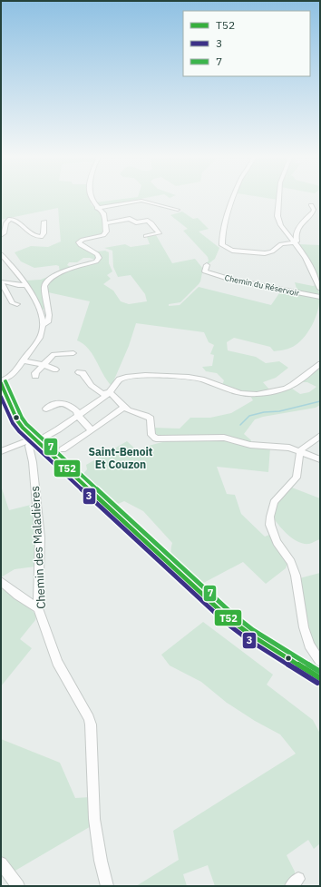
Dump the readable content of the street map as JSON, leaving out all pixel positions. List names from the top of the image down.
{
  "streets": {
    "street": ["Chemin du Réservoir", "Chemin des Maladières"]
  },
  "districts": ["Saint-Benoit Et Couzon"],
  "lines": ["transit line 7", "transit line T52", "transit line 3"],
  "legend": ["T52", "3", "7"]
}
